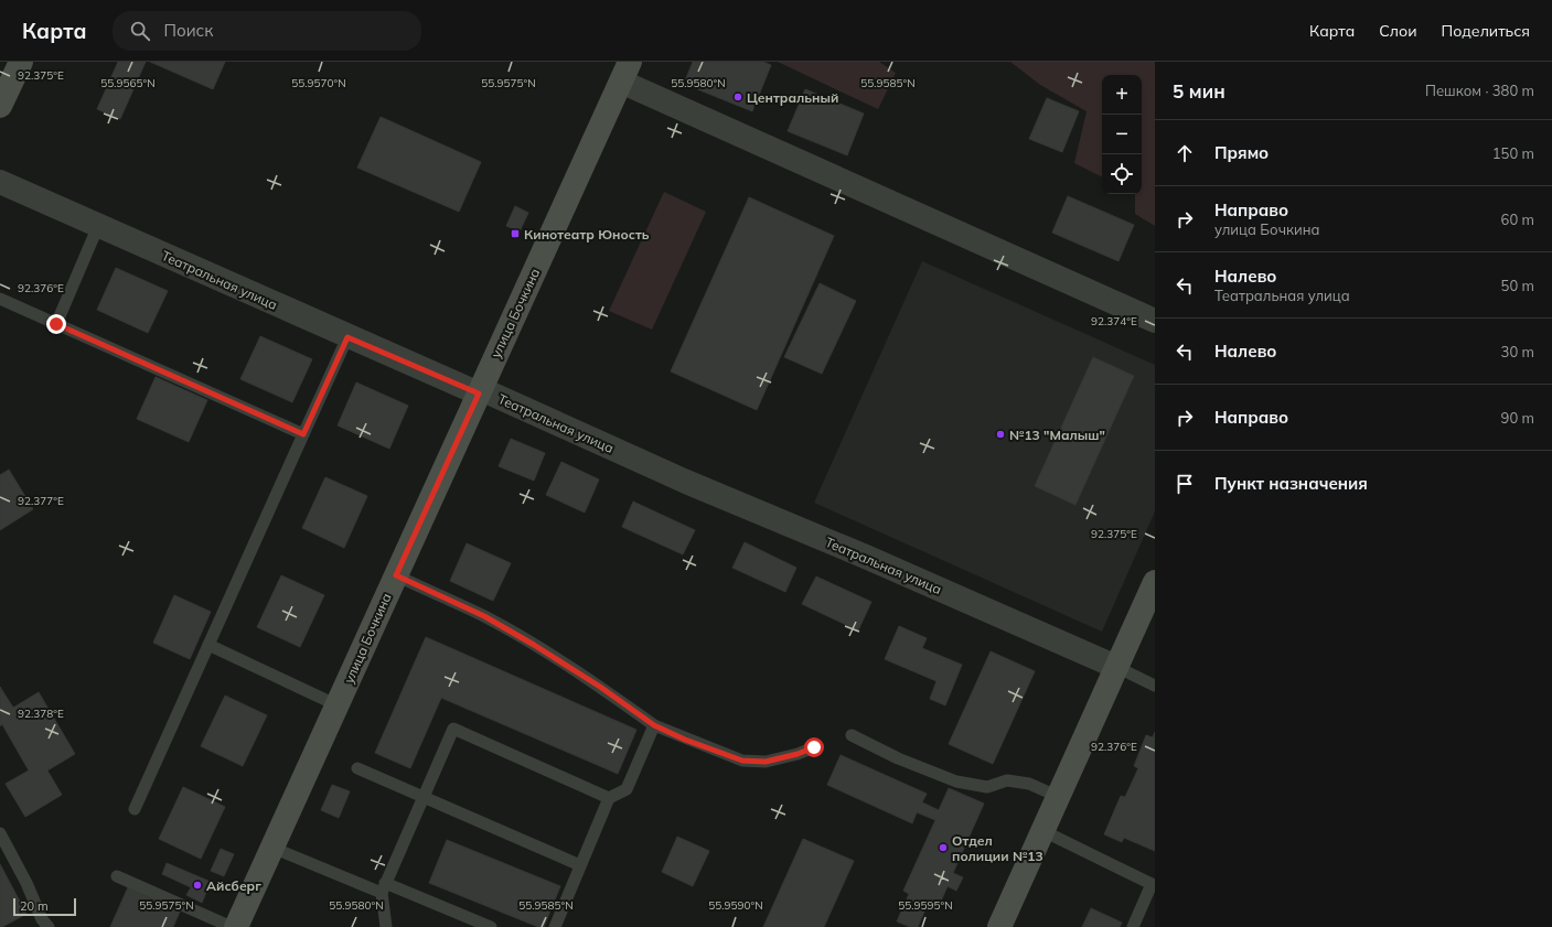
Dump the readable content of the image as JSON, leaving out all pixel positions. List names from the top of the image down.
{
  "streets": {
    "main road": ["улица Бочкина"],
    "street": ["Театральная улица"]
  },
  "crossings": [
    ["Театральная улица", "улица Бочкина"]
  ],
  "places": {
    "other": [
      "Центральный",
      "№13 \"Малыш\"",
      "Отдел полиции №13",
      "Айсберг"
    ],
    "transit": ["Кинотеатр Юность"]
  },
  "scale_bar": "20 m",
  "page": {
    "header": "Карта",
    "search": "Поиск",
    "nav": ["Карта", "Слои", "Поделиться"],
    "heading": ["5 мин", "Пешком · 380 m"],
    "map_buttons": ["+", "−"],
    "list": [
      ["Прямо", "150 m"],
      ["Направо", "улица Бочкина", "60 m"],
      ["Налево", "Театральная улица", "50 m"],
      ["Налево", "30 m"],
      ["Направо", "90 m"],
      "Пункт назначения"
    ],
    "scale": "20 m"
  },
  "coordinates": [
    "92.375°E",
    "55.9570°N",
    "55.9565°N",
    "55.9575°N",
    "55.9580°N",
    "55.9585°N",
    "92.376°E",
    "92.374°E",
    "92.377°E",
    "92.378°E",
    "55.9590°N",
    "55.9595°N"
  ]
}
